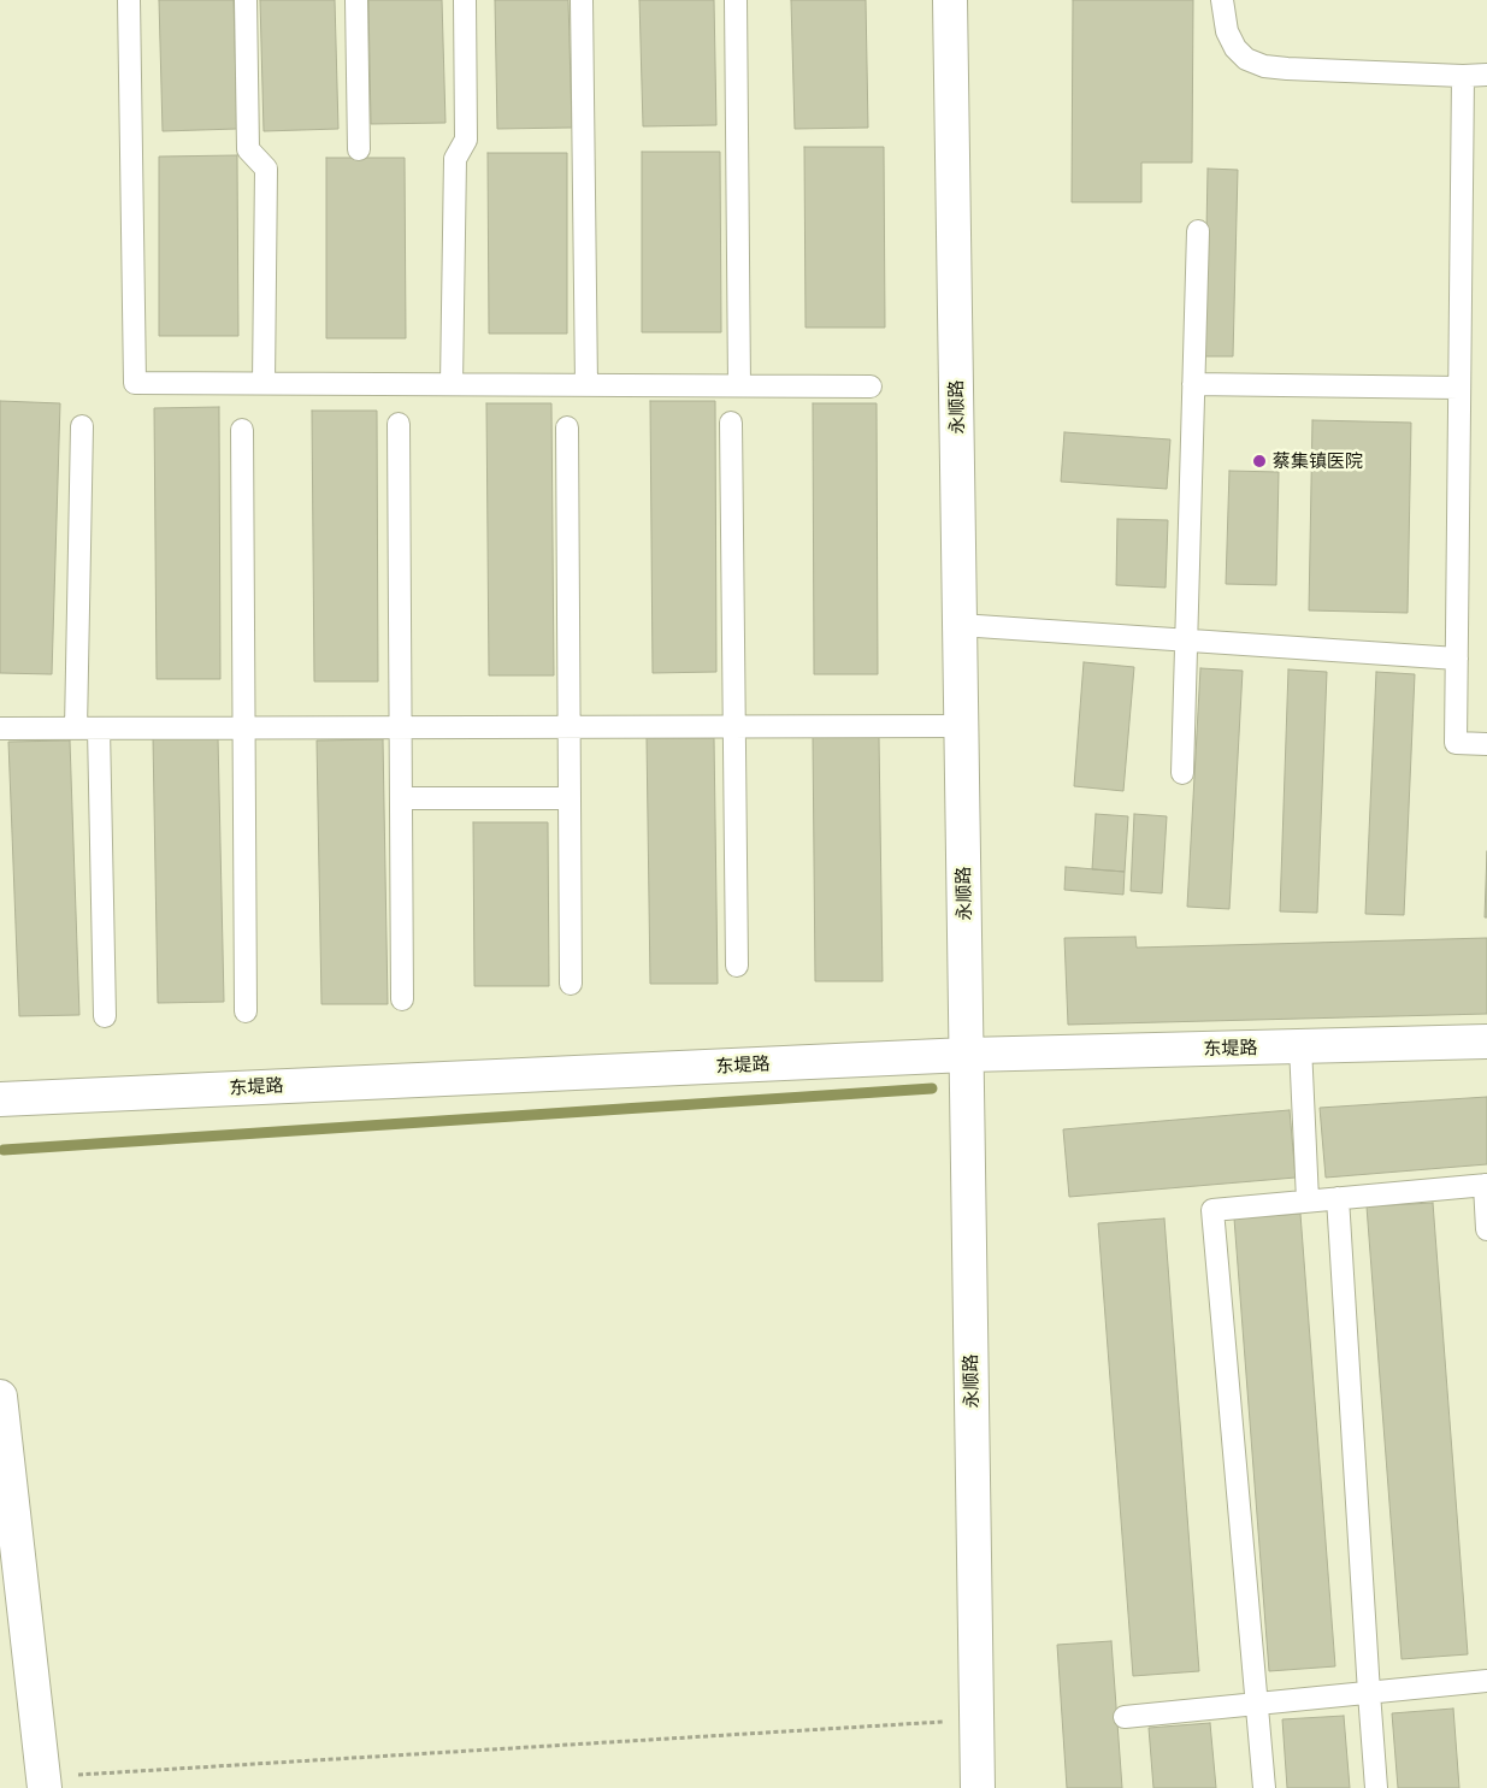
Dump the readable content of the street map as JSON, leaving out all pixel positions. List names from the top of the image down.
{
  "streets": {
    "street": ["永顺路", "东堤路"]
  },
  "crossings": [
    ["永顺路", "东堤路"]
  ],
  "places": ["蔡集镇医院"]
}
